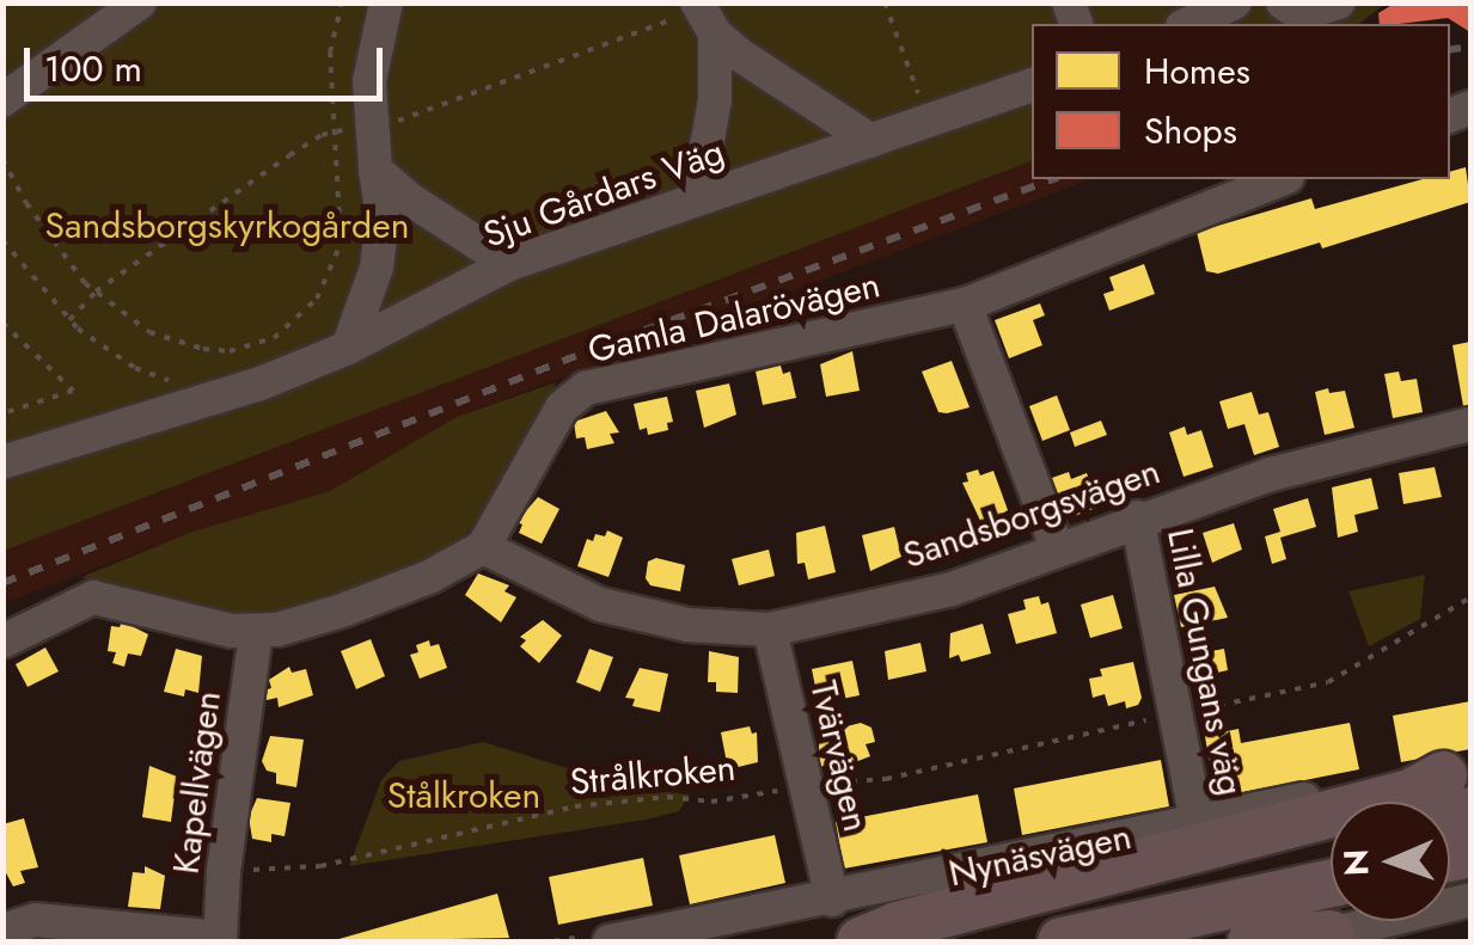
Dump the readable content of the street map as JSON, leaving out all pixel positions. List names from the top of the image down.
{
  "streets": {
    "highway": ["Nynäsvägen"],
    "street": [
      "Sju Gårdars Väg",
      "Gamla Dalarövägen",
      "Sandsborgsvägen",
      "Lilla Gungans väg",
      "Tvärvägen",
      "Kapellvägen"
    ],
    "path": ["Strålkroken"]
  },
  "crossings": [
    ["Gamla Dalarövägen", "Sandsborgsvägen"],
    ["Sandsborgsvägen", "Lilla Gungans väg"],
    ["Sandsborgsvägen", "Tvärvägen"],
    ["Lilla Gungans väg", "Nynäsvägen"],
    ["Tvärvägen", "Strålkroken"],
    ["Tvärvägen", "Nynäsvägen"],
    ["Strålkroken", "Kapellvägen"]
  ],
  "parks": ["Sandsborgskyrkogården", "Stålkroken"],
  "legend": ["Homes", "Shops"],
  "scale_bar": "100 m",
  "north": "left"
}
